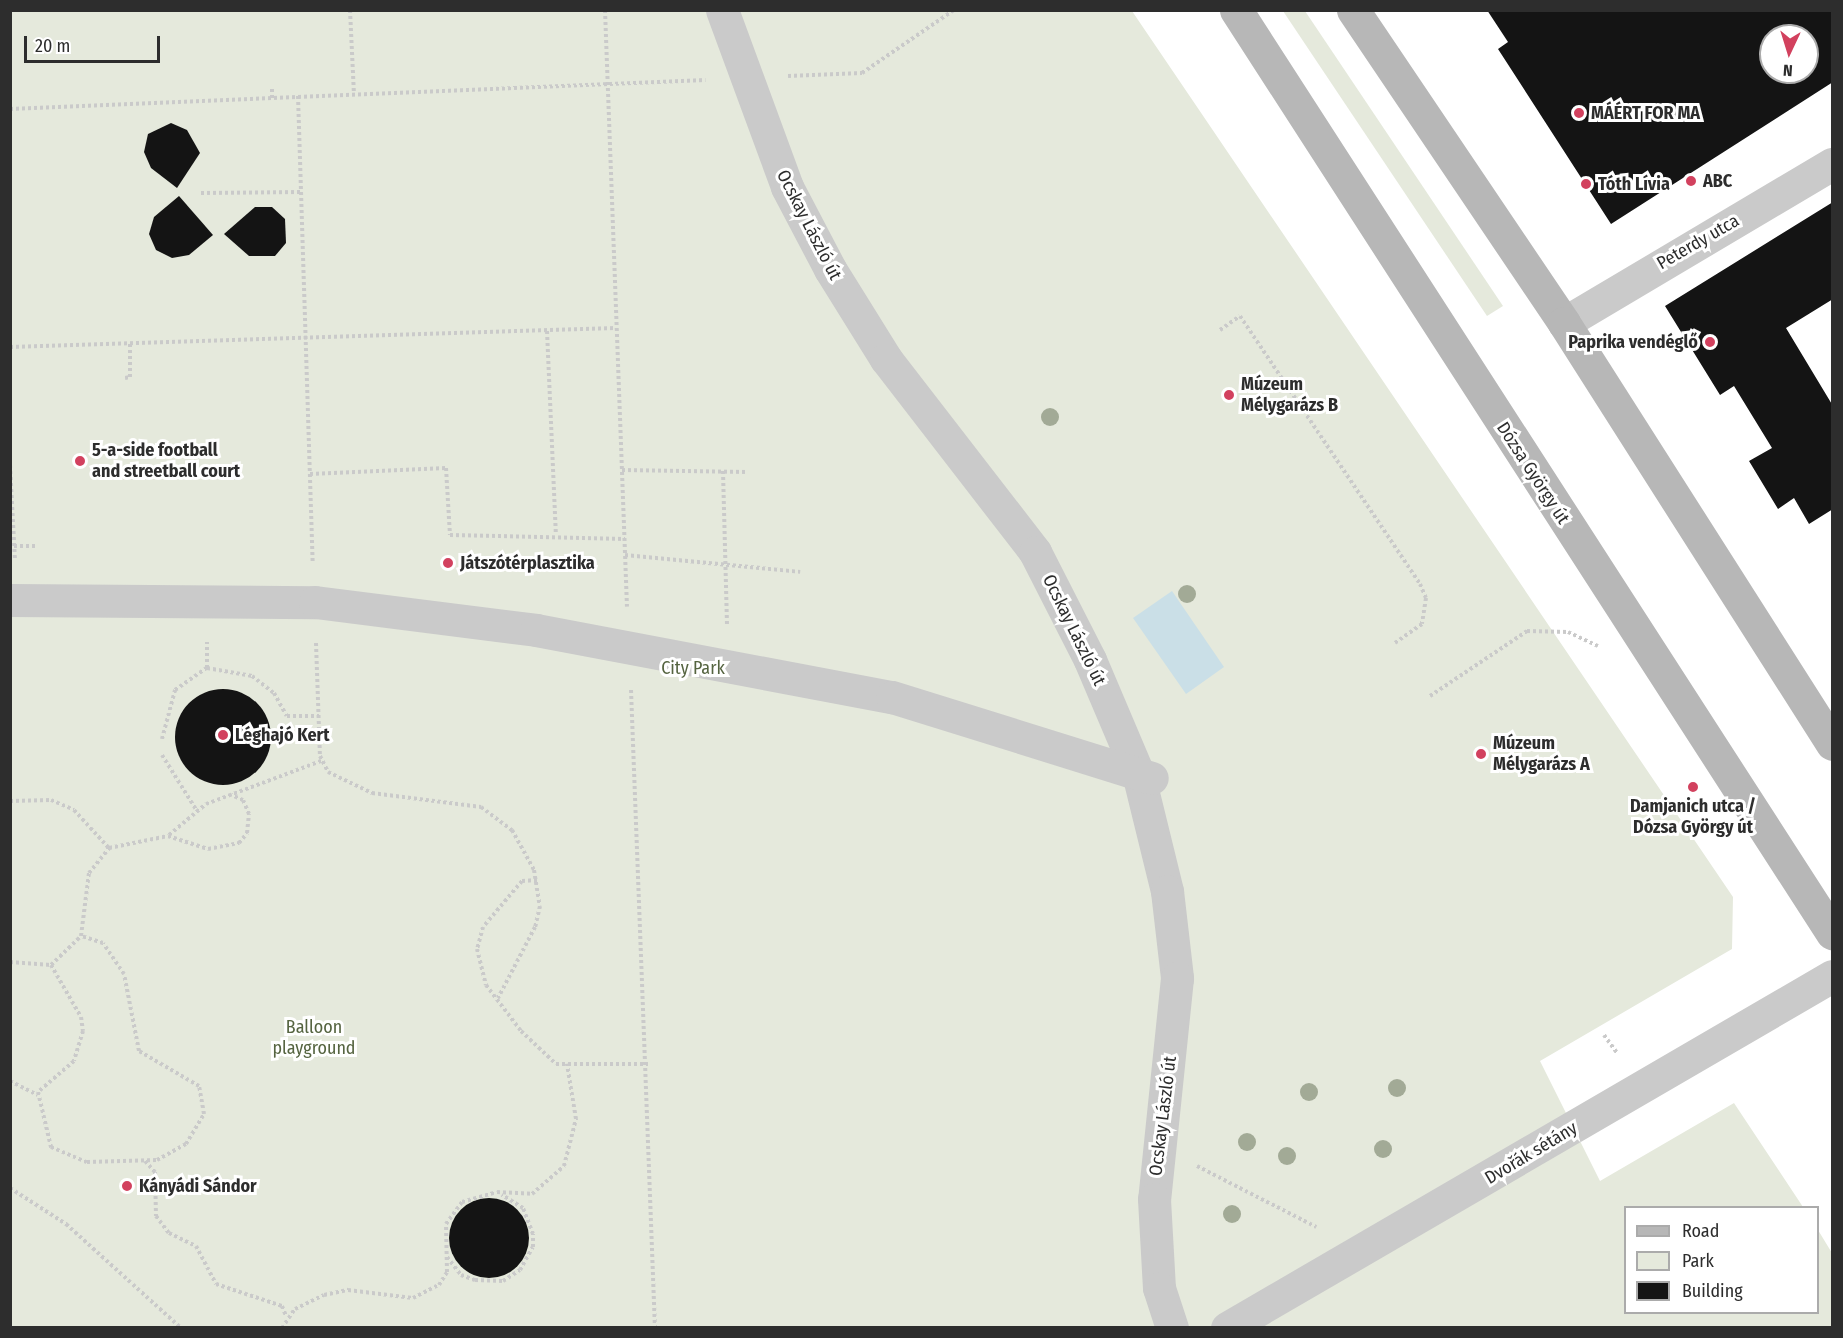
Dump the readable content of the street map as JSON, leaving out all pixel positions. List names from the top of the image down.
{
  "streets": {
    "main road": ["Dózsa György út"],
    "street": ["Ocskay László út", "Peterdy utca", "Dvořák sétány"]
  },
  "parks": ["City Park", "Balloon playground"],
  "places": [
    "MÁÉRT FOR MA",
    "ABC",
    "Tóth Lívia",
    "Paprika vendéglő",
    "Múzeum Mélygarázs B",
    "5-a-side football and streetball court",
    "Játszótérplasztika",
    "Léghajó Kert",
    "Múzeum Mélygarázs A",
    "Damjanich utca / Dózsa György út",
    "Kányádi Sándor"
  ],
  "legend": ["Road", "Park", "Building"],
  "scale_bar": "20 m",
  "north": "bottom"
}
